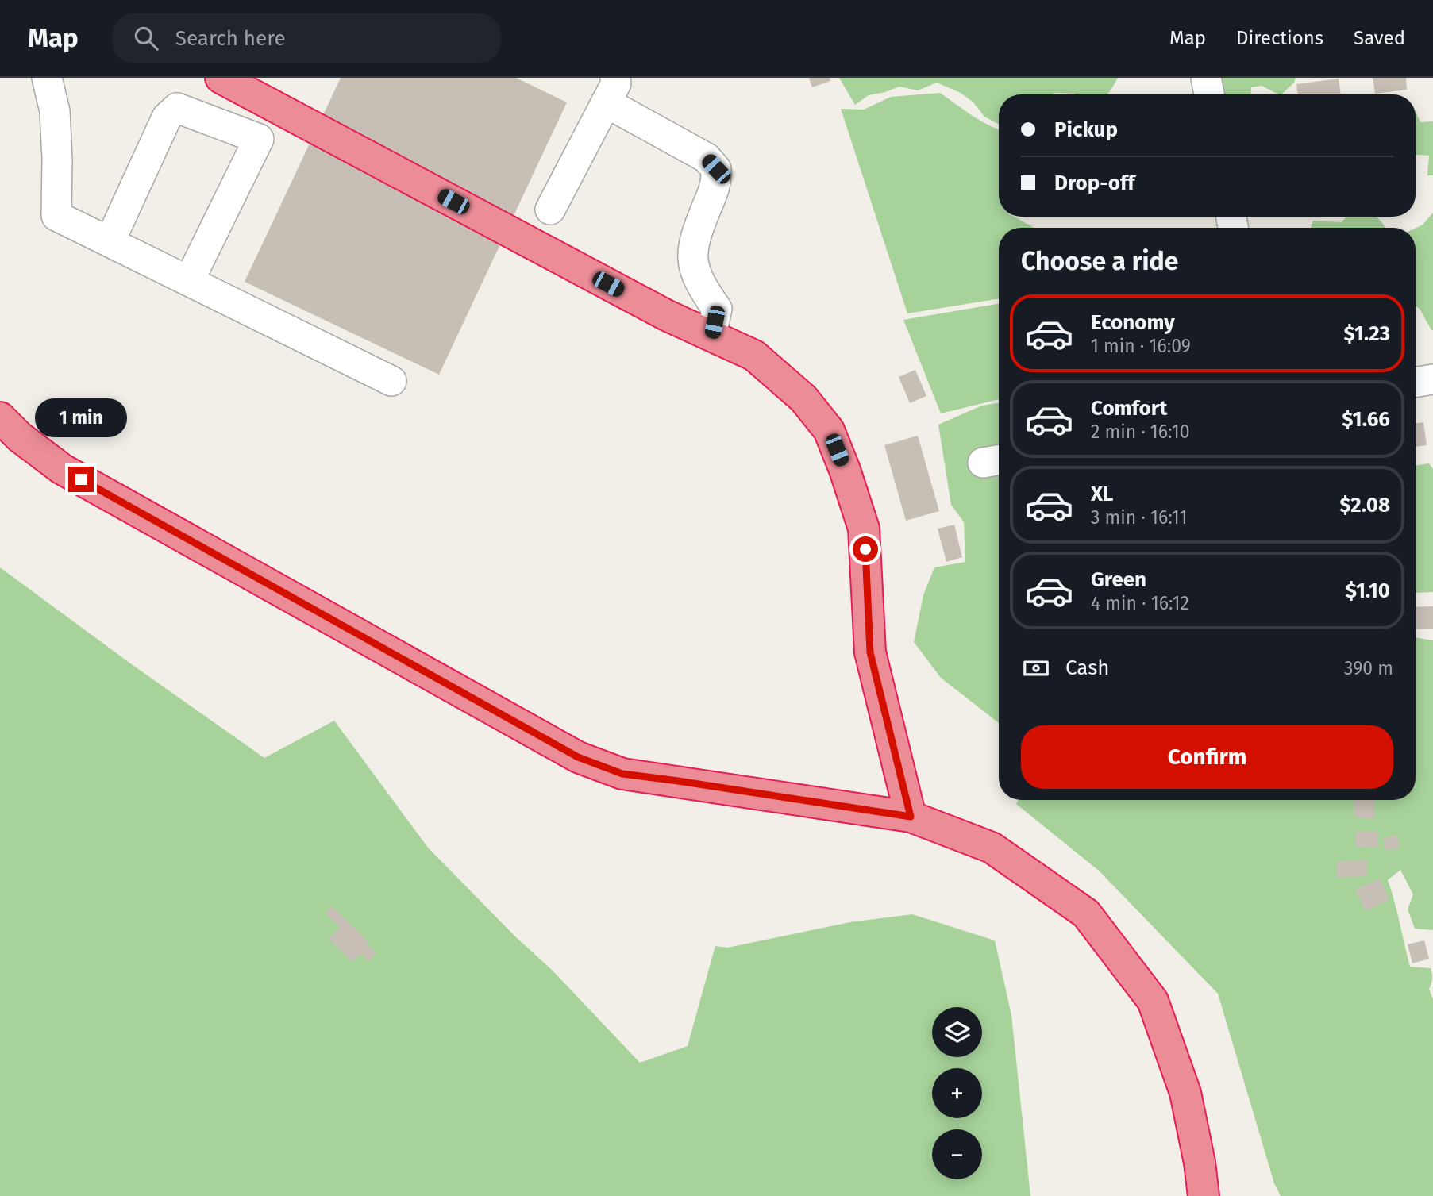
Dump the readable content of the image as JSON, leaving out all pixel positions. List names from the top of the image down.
{
  "page": {
    "header": "Map",
    "search": "Search here",
    "nav": ["Map", "Directions", "Saved"],
    "banner": ["Pickup", "Drop-off"],
    "heading": "Choose a ride",
    "list": [
      {
        "name": "Economy",
        "note": "1 min · 16:09",
        "value": "$1.23"
      },
      {
        "name": "Comfort",
        "note": "2 min · 16:10",
        "value": "$1.66"
      },
      {
        "name": "XL",
        "note": "3 min · 16:11",
        "value": "$2.08"
      },
      {
        "name": "Green",
        "note": "4 min · 16:12",
        "value": "$1.10"
      }
    ],
    "bubble": "1 min",
    "pay": ["Cash", "390 m"],
    "buttons": "Confirm",
    "map_buttons": ["+", "−"]
  }
}
